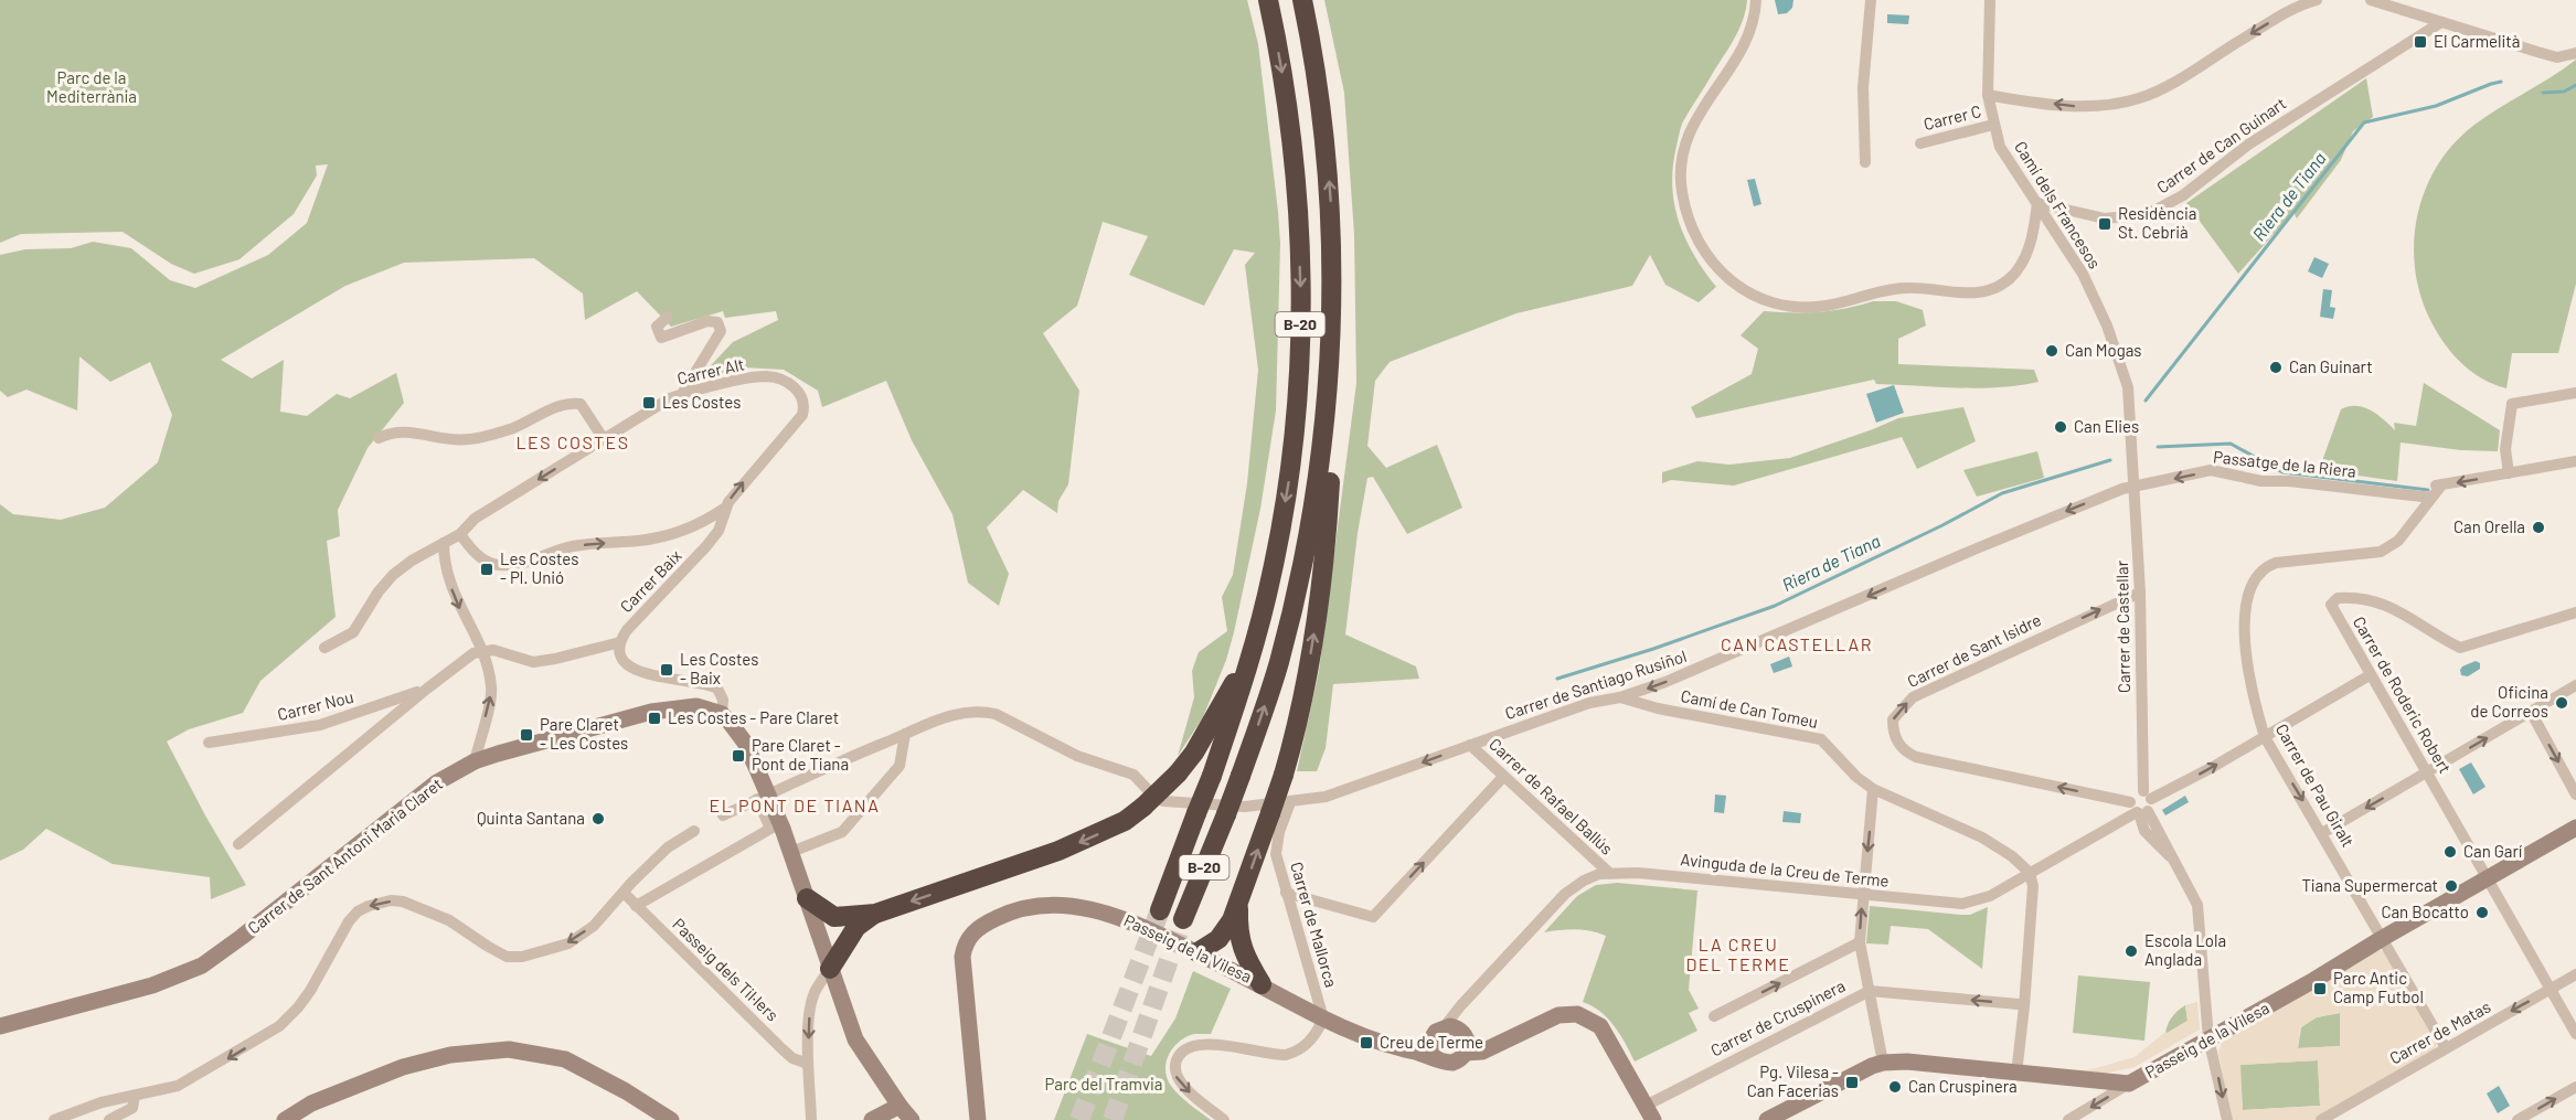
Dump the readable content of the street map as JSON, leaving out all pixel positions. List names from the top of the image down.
{
  "streets": {
    "highway": ["B-20"],
    "street": [
      "Carrer C",
      "Carrer de Can Guinart",
      "Camí dels Francesos",
      "Carrer Alt",
      "Passatge de la Riera",
      "Carrer Baix",
      "Carrer de Castellar",
      "Carrer de Sant Isidre",
      "Carrer de Santiago Rusiñol",
      "Carrer de Roderic Robert",
      "Carrer Nou",
      "Camí de Can Tomeu",
      "Carrer de Pau Giralt",
      "Carrer de Rafael Ballús",
      "Carrer de Sant Antoni Maria Claret",
      "Avinguda de la Creu de Terme",
      "Carrer de Mallorca",
      "Passeig de la Vilesa",
      "Passeig dels Til·lers",
      "Carrer de Cruspinera",
      "Carrer de Matas"
    ]
  },
  "crossings": [
    ["Carrer C", "Camí dels Francesos"],
    ["Carrer de Can Guinart", "Camí dels Francesos"],
    ["Camí dels Francesos", "Carrer de Castellar"],
    ["B-20", "Passeig de la Vilesa"],
    ["Carrer Alt", "Carrer Baix"],
    ["Passatge de la Riera", "Carrer de Castellar"],
    ["Passatge de la Riera", "Carrer de Santiago Rusiñol"],
    ["Passatge de la Riera", "Carrer de Pau Giralt"],
    ["Carrer de Castellar", "Carrer de Sant Isidre"],
    ["Carrer de Castellar", "Carrer de Santiago Rusiñol"],
    ["Carrer de Castellar", "Avinguda de la Creu de Terme"],
    ["Carrer de Castellar", "Passeig de la Vilesa"],
    ["Carrer de Sant Isidre", "Avinguda de la Creu de Terme"],
    ["Carrer de Santiago Rusiñol", "Camí de Can Tomeu"],
    ["Carrer de Santiago Rusiñol", "Carrer de Rafael Ballús"],
    ["Carrer de Santiago Rusiñol", "Carrer de Mallorca"],
    ["Carrer de Roderic Robert", "Avinguda de la Creu de Terme"],
    ["Carrer de Roderic Robert", "Passeig de la Vilesa"],
    ["Carrer de Roderic Robert", "Carrer de Matas"],
    ["Camí de Can Tomeu", "Avinguda de la Creu de Terme"],
    ["Carrer de Pau Giralt", "Avinguda de la Creu de Terme"],
    ["Carrer de Pau Giralt", "Passeig de la Vilesa"],
    ["Carrer de Pau Giralt", "Carrer de Matas"],
    ["Carrer de Rafael Ballús", "Avinguda de la Creu de Terme"],
    ["Carrer de Mallorca", "Passeig de la Vilesa"]
  ],
  "one_way": ["Passatge de la Riera", "Carrer de Santiago Rusiñol", "Carrer de Cruspinera"],
  "districts": [
    "LES COSTES",
    "CAN CASTELLAR",
    "EL PONT DE TIANA",
    "LA CREU DEL TERME"
  ],
  "water": ["Riera de Tiana"],
  "parks": ["Parc de la Mediterrània", "Parc del Tramvia"],
  "places": {
    "transit": [
      "El Carmelità",
      "Residència St. Cebrià",
      "Les Costes",
      "Les Costes - Pl. Unió",
      "Les Costes - Baix",
      "Les Costes - Pare Claret",
      "Pare Claret - Les Costes",
      "Pare Claret - Pont de Tiana",
      "Parc Antic Camp Futbol",
      "Creu de Terme",
      "Pg. Vilesa - Can Facerias"
    ],
    "other": [
      "Can Mogas",
      "Can Guinart",
      "Can Elies",
      "Can Orella",
      "Oficina de Correos",
      "Quinta Santana",
      "Can Garí",
      "Tiana Supermercat",
      "Can Bocatto",
      "Escola Lola Anglada",
      "Can Cruspinera"
    ]
  }
}
